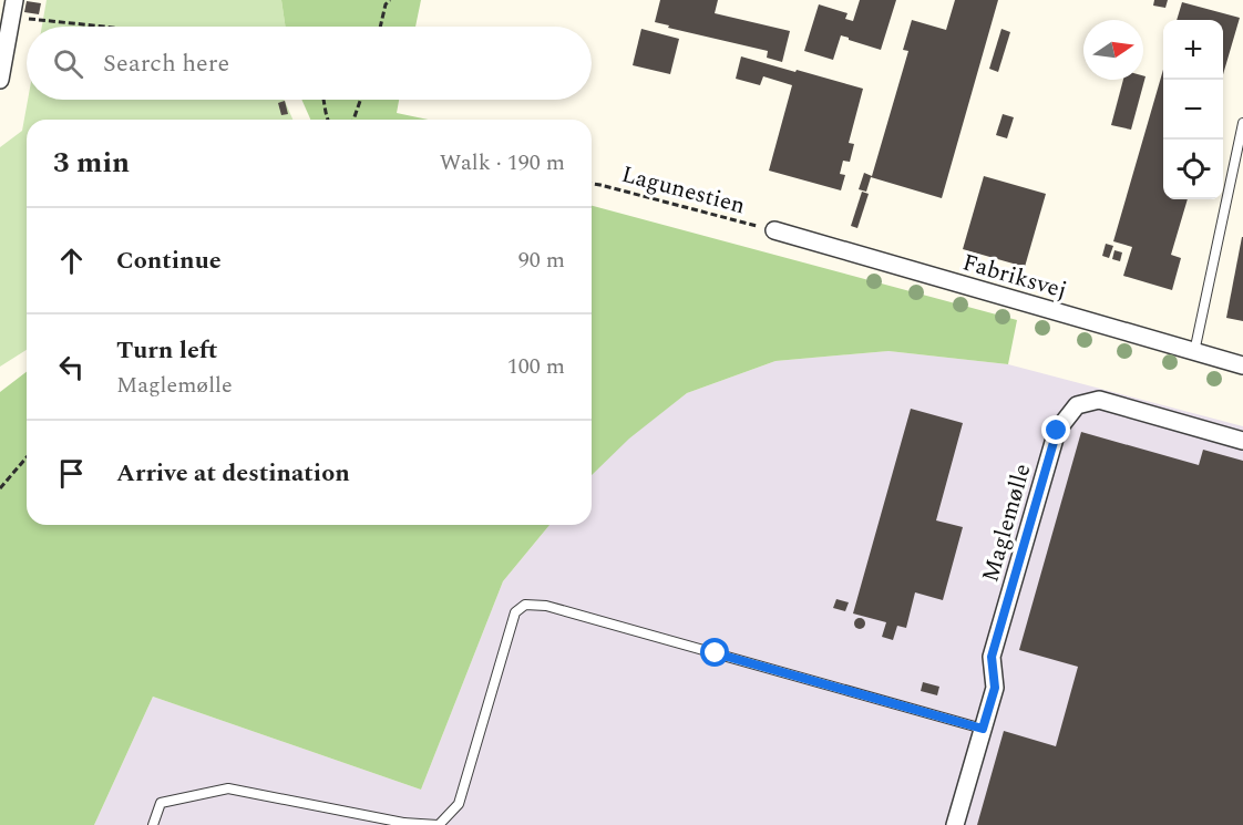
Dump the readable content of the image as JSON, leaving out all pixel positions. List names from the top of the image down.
{
  "streets": {
    "street": ["Fabriksvej", "Maglemølle"],
    "path": ["Lagunestien"]
  },
  "crossings": [
    ["Lagunestien", "Fabriksvej"]
  ],
  "north": "right",
  "page": {
    "map_buttons": ["+", "−"],
    "search": "Search here",
    "heading": ["3 min", "Walk · 190 m"],
    "list": [
      ["Continue", "90 m"],
      ["Turn left", "Maglemølle", "100 m"],
      "Arrive at destination"
    ]
  }
}
